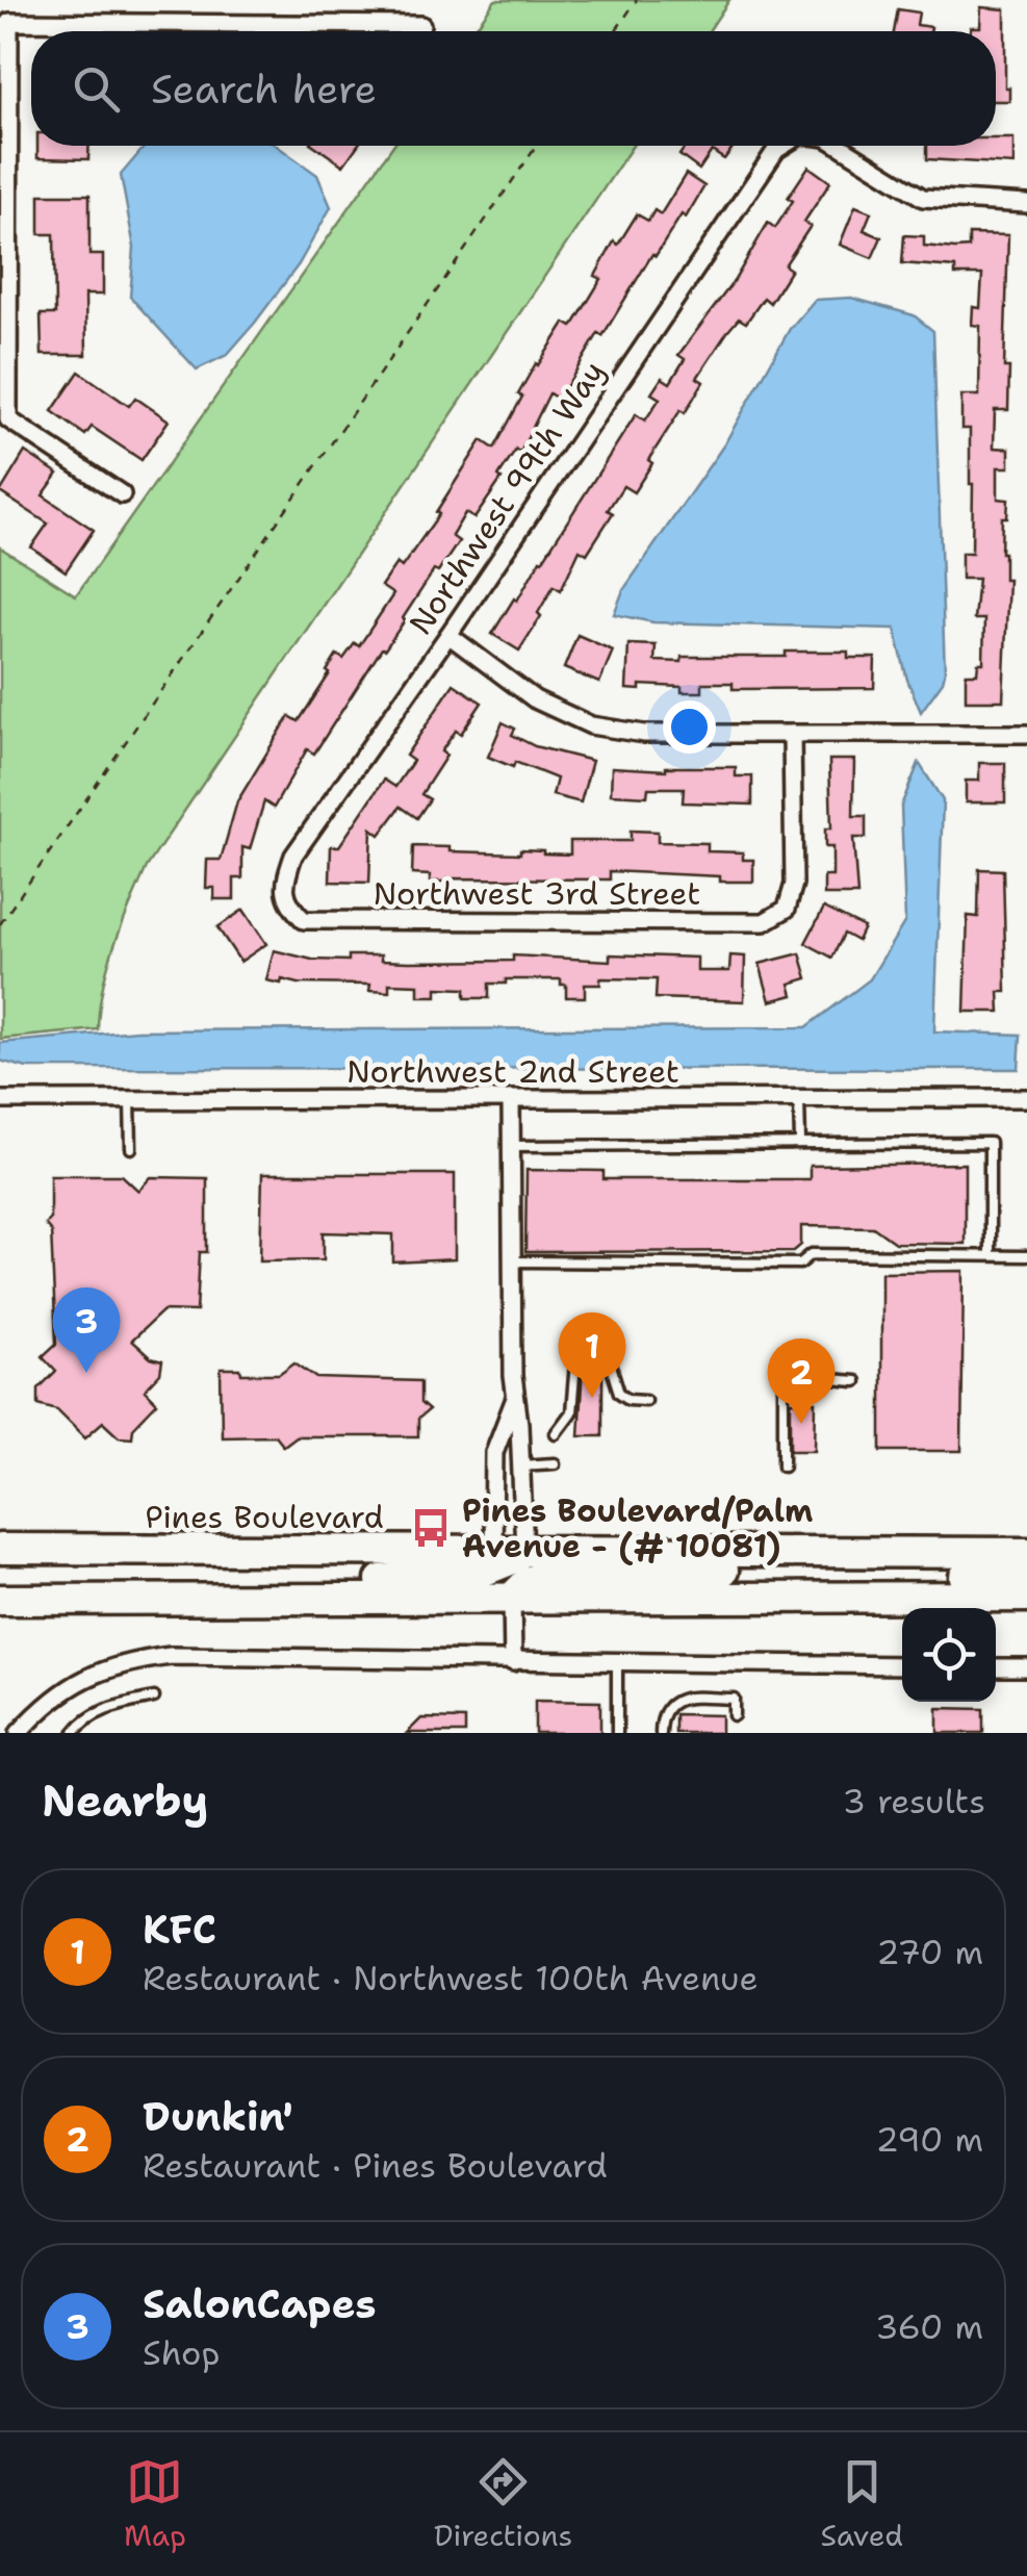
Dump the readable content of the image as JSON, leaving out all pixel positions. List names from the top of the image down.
{
  "streets": {
    "highway": ["Pines Boulevard"],
    "street": ["Northwest 99th Way", "Northwest 3rd Street", "Northwest 2nd Street"]
  },
  "crossings": [
    ["Northwest 99th Way", "Northwest 3rd Street"]
  ],
  "places": {
    "bus stop": ["Pines Boulevard/Palm Avenue - (# 10081)"]
  },
  "page": {
    "search": "Search here",
    "pins": ["3", "1", "2"],
    "heading": ["Nearby", "3 results"],
    "list": [
      {
        "mark": "1",
        "name": "KFC",
        "note": "Restaurant · Northwest 100th Avenue",
        "value": "270 m"
      },
      {
        "mark": "2",
        "name": "Dunkin'",
        "note": "Restaurant · Pines Boulevard",
        "value": "290 m"
      },
      {
        "mark": "3",
        "name": "SalonCapes",
        "note": "Shop",
        "value": "360 m"
      }
    ],
    "nav": ["Map", "Directions", "Saved"]
  }
}
